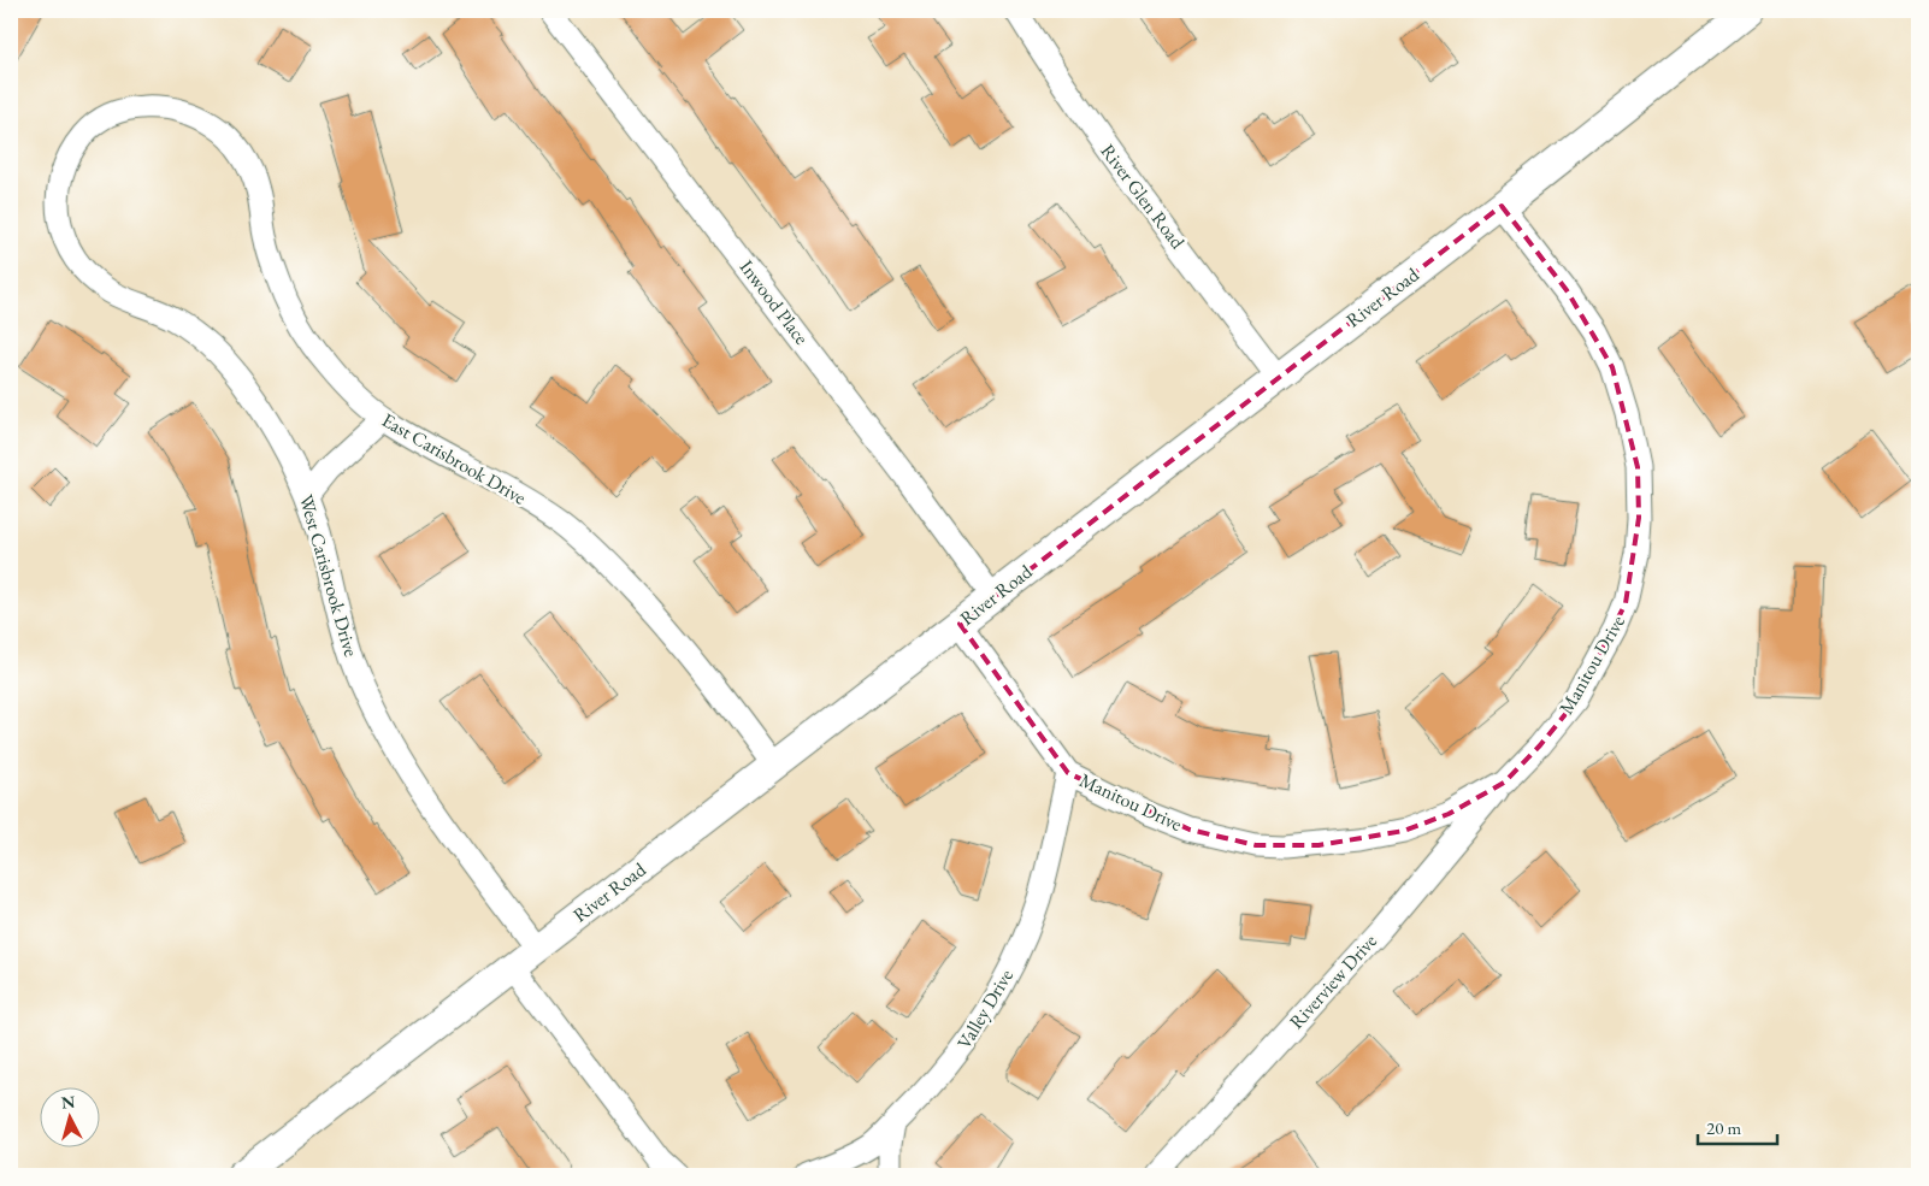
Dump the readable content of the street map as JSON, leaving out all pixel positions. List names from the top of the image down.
{
  "streets": {
    "street": [
      "River Glen Road",
      "River Road",
      "Inwood Place",
      "East Carisbrook Drive",
      "West Carisbrook Drive",
      "Manitou Drive",
      "Riverview Drive",
      "Valley Drive"
    ]
  },
  "crossings": [
    ["River Glen Road", "River Road"],
    ["River Road", "Inwood Place"],
    ["River Road", "East Carisbrook Drive"],
    ["River Road", "West Carisbrook Drive"],
    ["River Road", "Manitou Drive"],
    ["East Carisbrook Drive", "West Carisbrook Drive"],
    ["Manitou Drive", "Riverview Drive"],
    ["Manitou Drive", "Valley Drive"]
  ],
  "scale_bar": "20 m",
  "north": "top"
}
